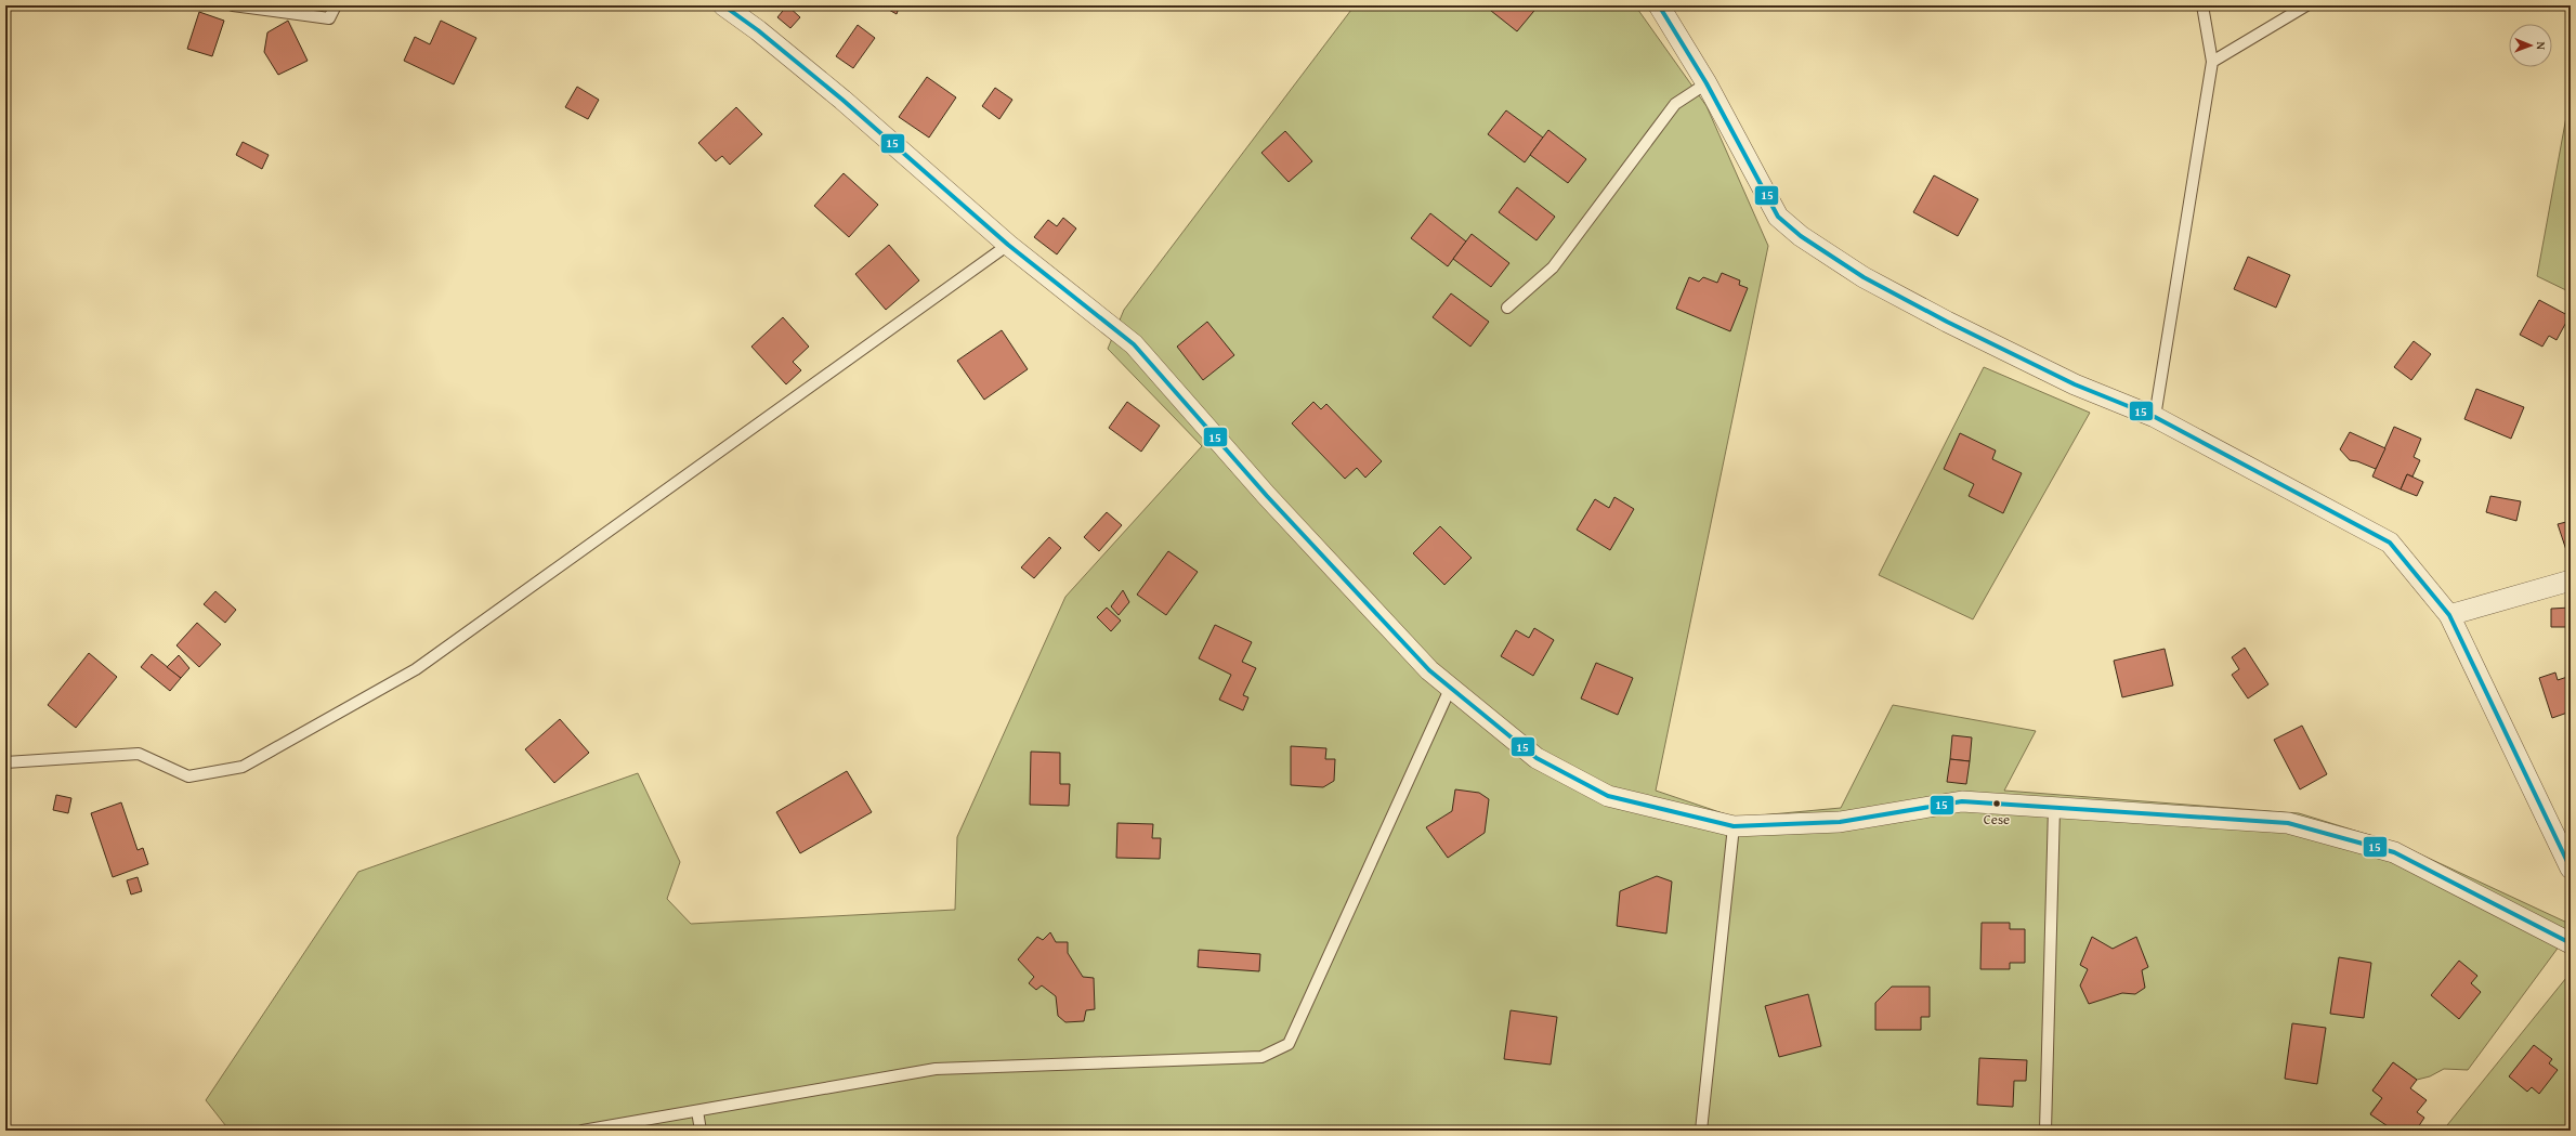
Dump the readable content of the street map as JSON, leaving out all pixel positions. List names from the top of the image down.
{
  "places": ["Cese"],
  "lines": ["transit line 15"],
  "north": "right"
}
